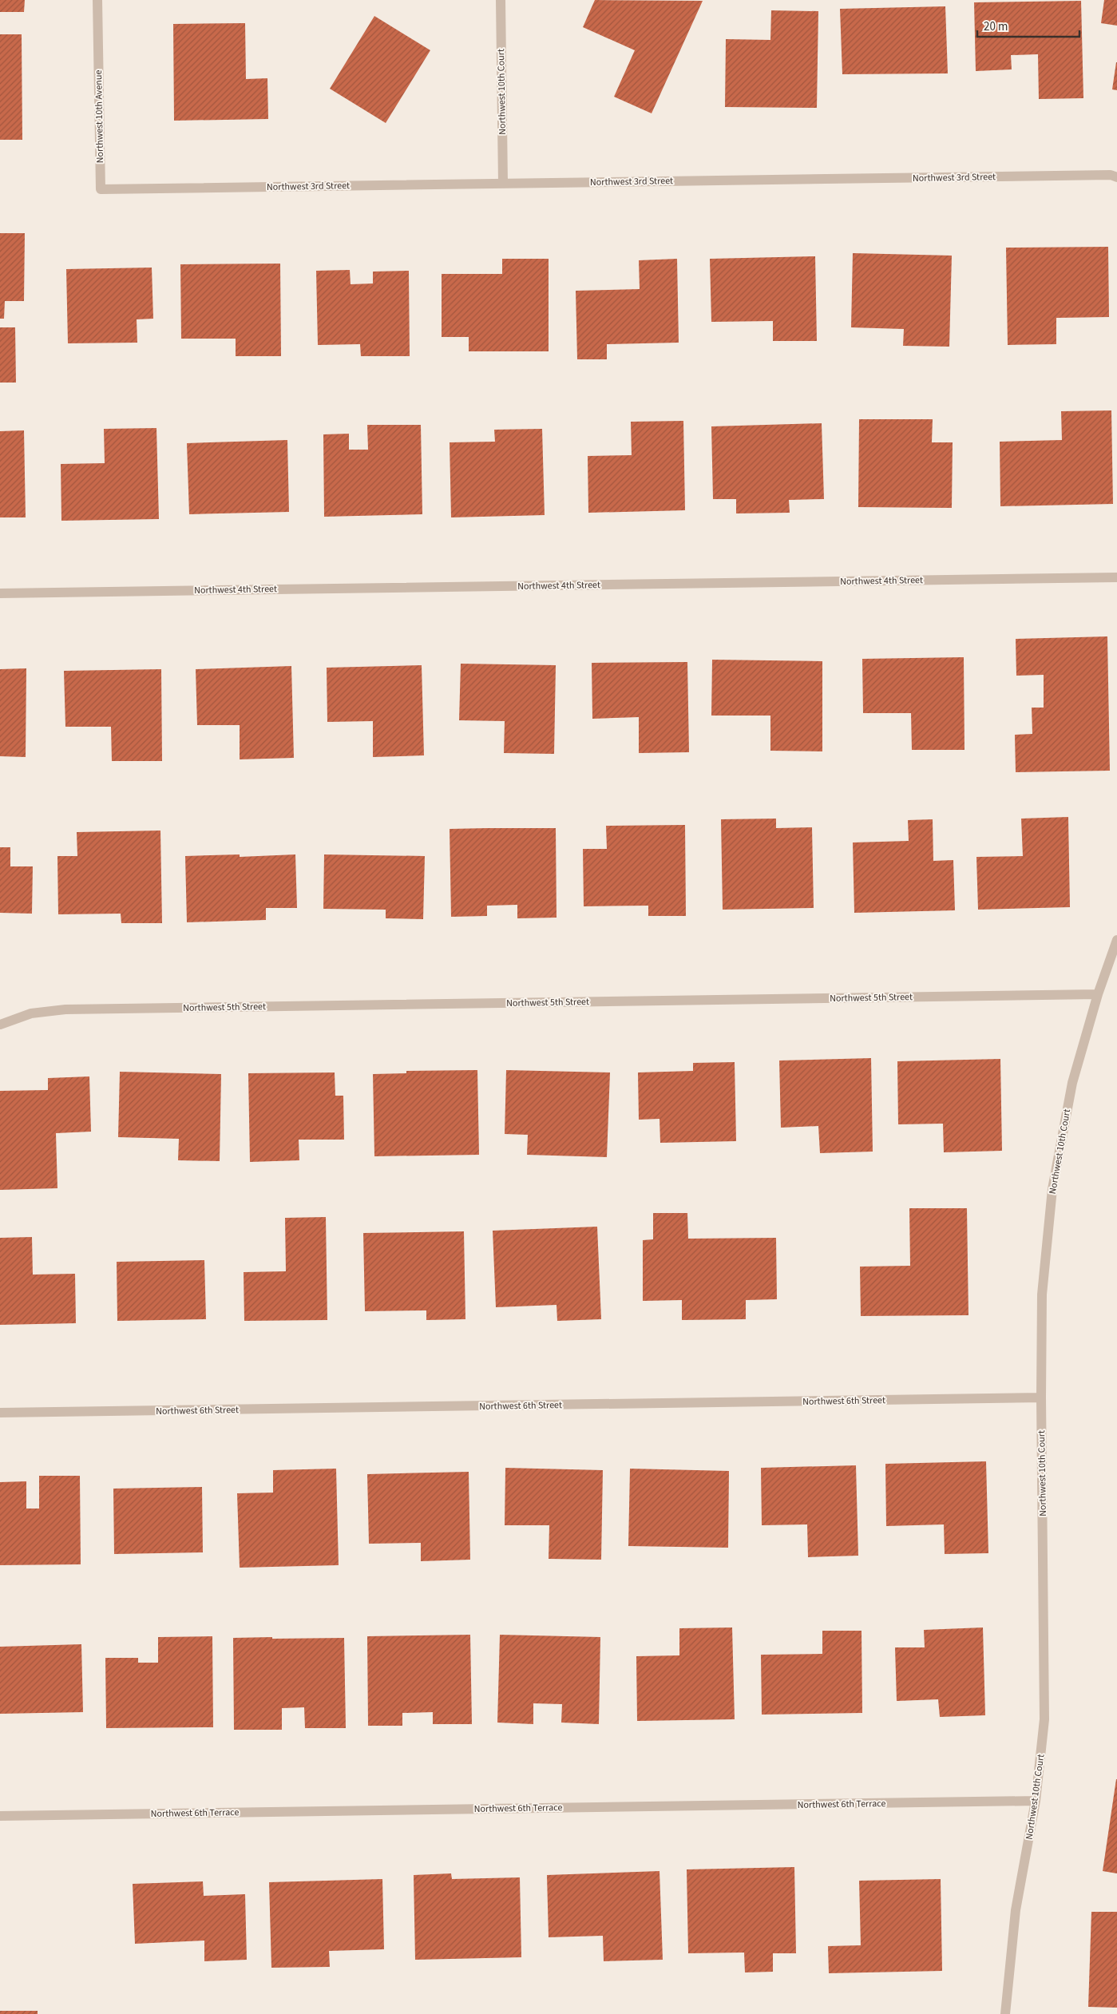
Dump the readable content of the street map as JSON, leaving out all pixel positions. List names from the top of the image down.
{
  "streets": {
    "street": [
      "Northwest 10th Court",
      "Northwest 10th Avenue",
      "Northwest 3rd Street",
      "Northwest 4th Street",
      "Northwest 5th Street",
      "Northwest 6th Street",
      "Northwest 6th Terrace"
    ]
  },
  "crossings": [
    ["Northwest 10th Court", "Northwest 3rd Street"],
    ["Northwest 10th Court", "Northwest 5th Street"],
    ["Northwest 10th Court", "Northwest 6th Street"],
    ["Northwest 10th Court", "Northwest 6th Terrace"],
    ["Northwest 10th Avenue", "Northwest 3rd Street"]
  ],
  "scale_bar": "20 m"
}
